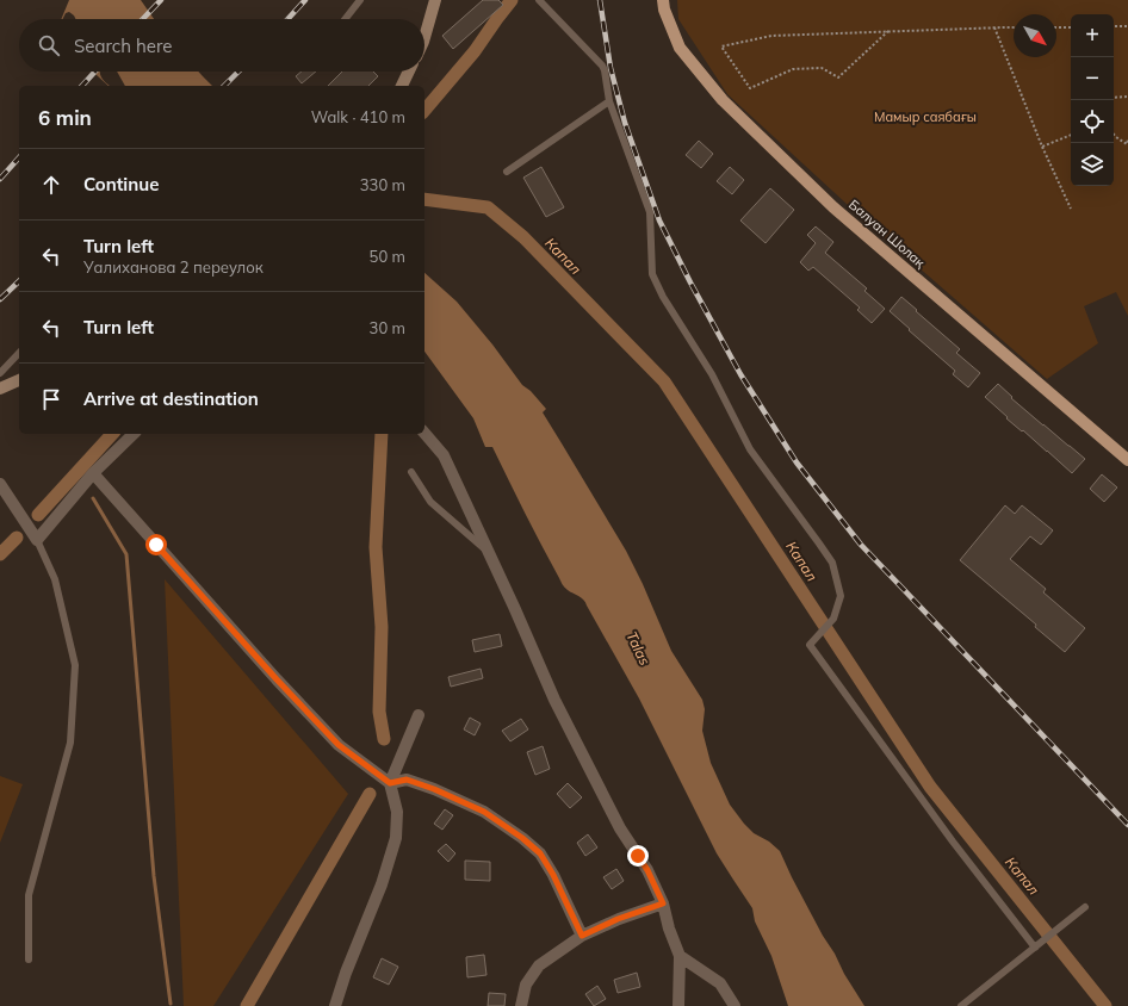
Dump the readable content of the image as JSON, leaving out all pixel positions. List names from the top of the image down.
{
  "streets": {
    "main road": ["Балуан Шолақ"]
  },
  "water": ["Капал", "Talas"],
  "parks": ["Мамыр саябағы"],
  "north": "bottom right",
  "page": {
    "map_buttons": ["+", "−"],
    "search": "Search here",
    "heading": ["6 min", "Walk · 410 m"],
    "list": [
      ["Continue", "330 m"],
      ["Turn left", "Уалиханова 2 переулок", "50 m"],
      ["Turn left", "30 m"],
      "Arrive at destination"
    ]
  }
}
